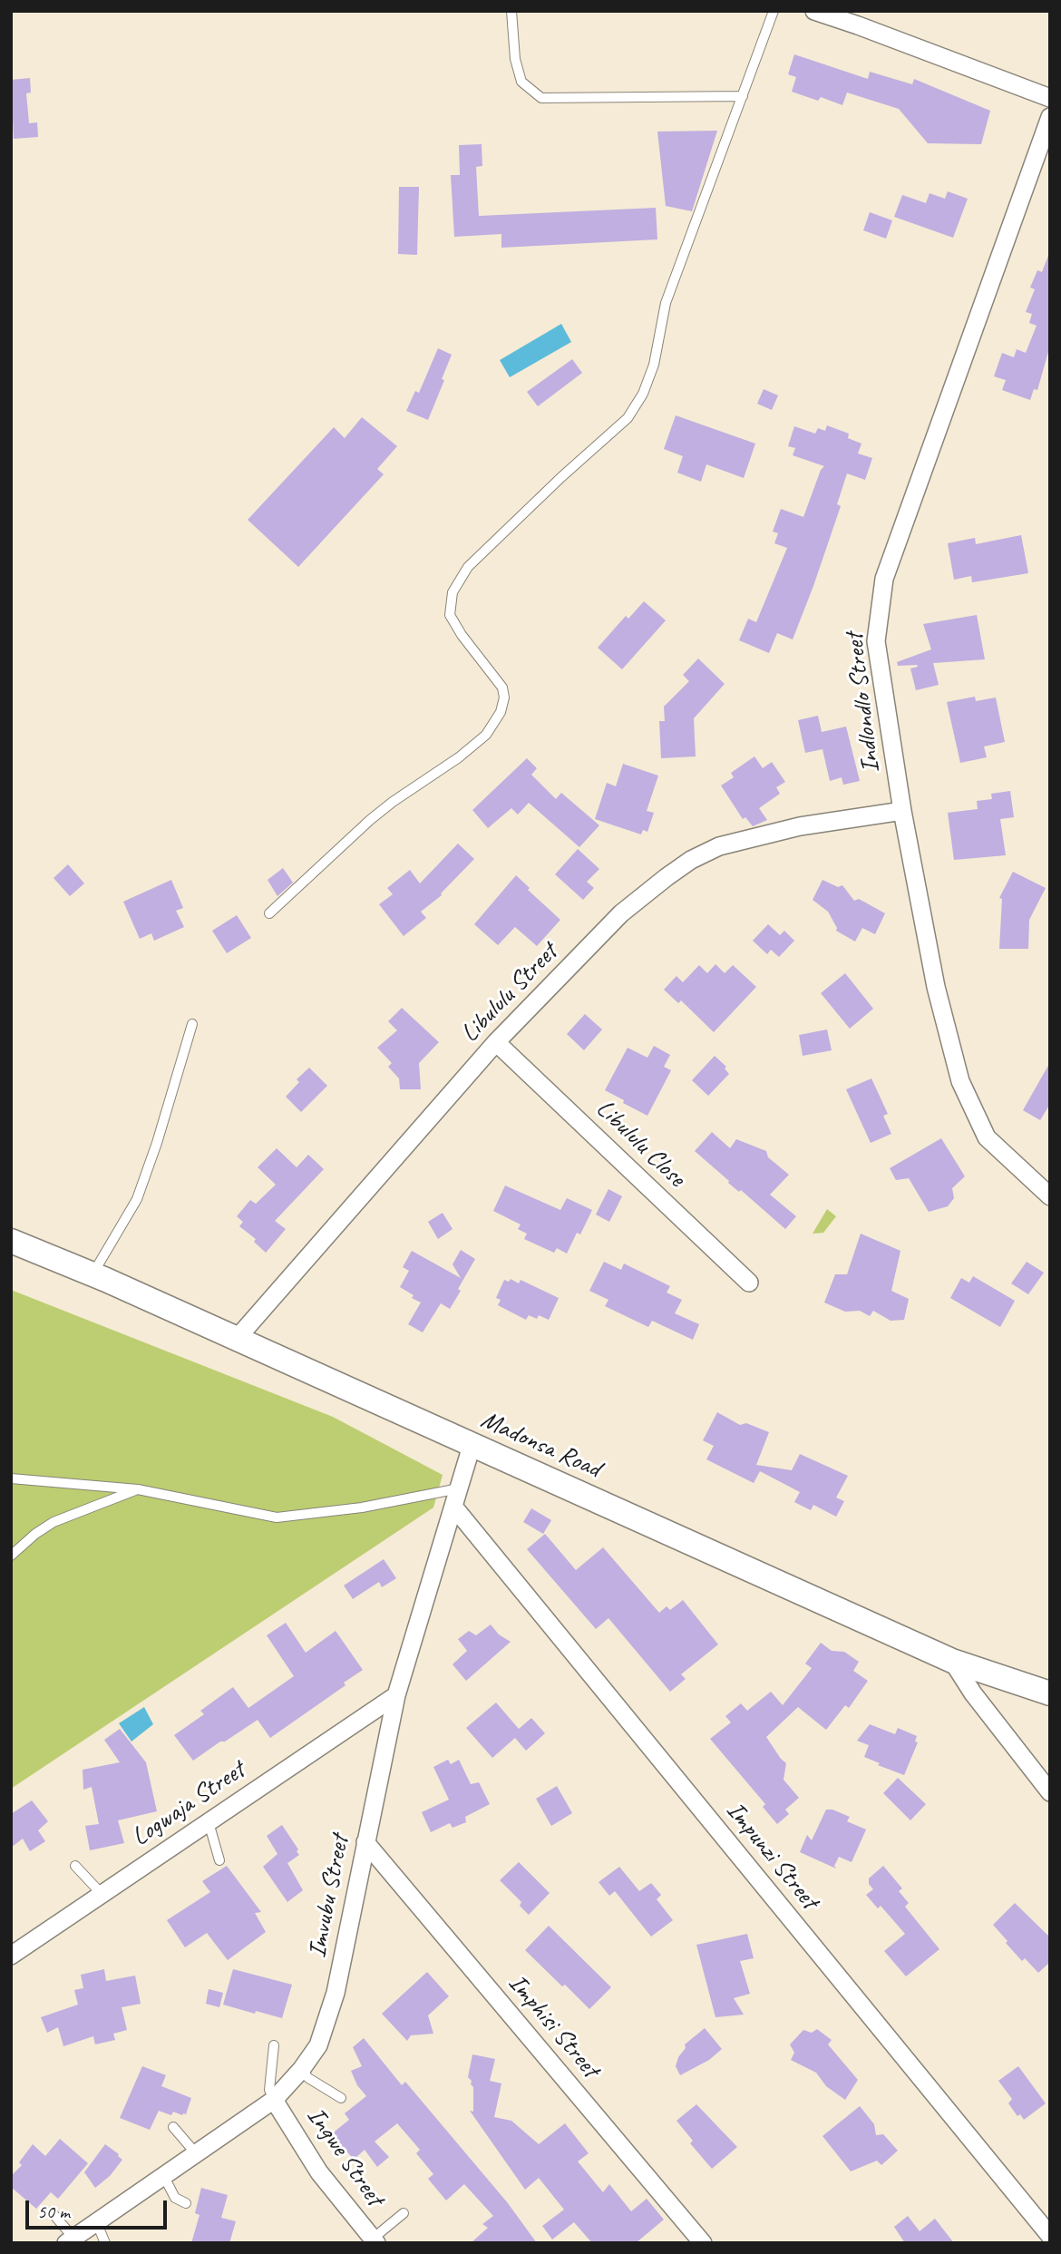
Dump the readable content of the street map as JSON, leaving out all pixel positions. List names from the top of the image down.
{
  "streets": {
    "street": [
      "Indlondlo Street",
      "Libululu Street",
      "Libululu Close",
      "Madonsa Road",
      "Logwaja Street",
      "Impunzi Street",
      "Imvubu Street",
      "Imphisi Street",
      "Ingwe Street"
    ]
  },
  "crossings": [
    ["Indlondlo Street", "Libululu Street"],
    ["Libululu Street", "Libululu Close"],
    ["Libululu Street", "Madonsa Road"],
    ["Madonsa Road", "Imvubu Street"],
    ["Logwaja Street", "Imvubu Street"],
    ["Impunzi Street", "Imvubu Street"],
    ["Imvubu Street", "Imphisi Street"],
    ["Imvubu Street", "Ingwe Street"]
  ],
  "scale_bar": "50 m"
}
